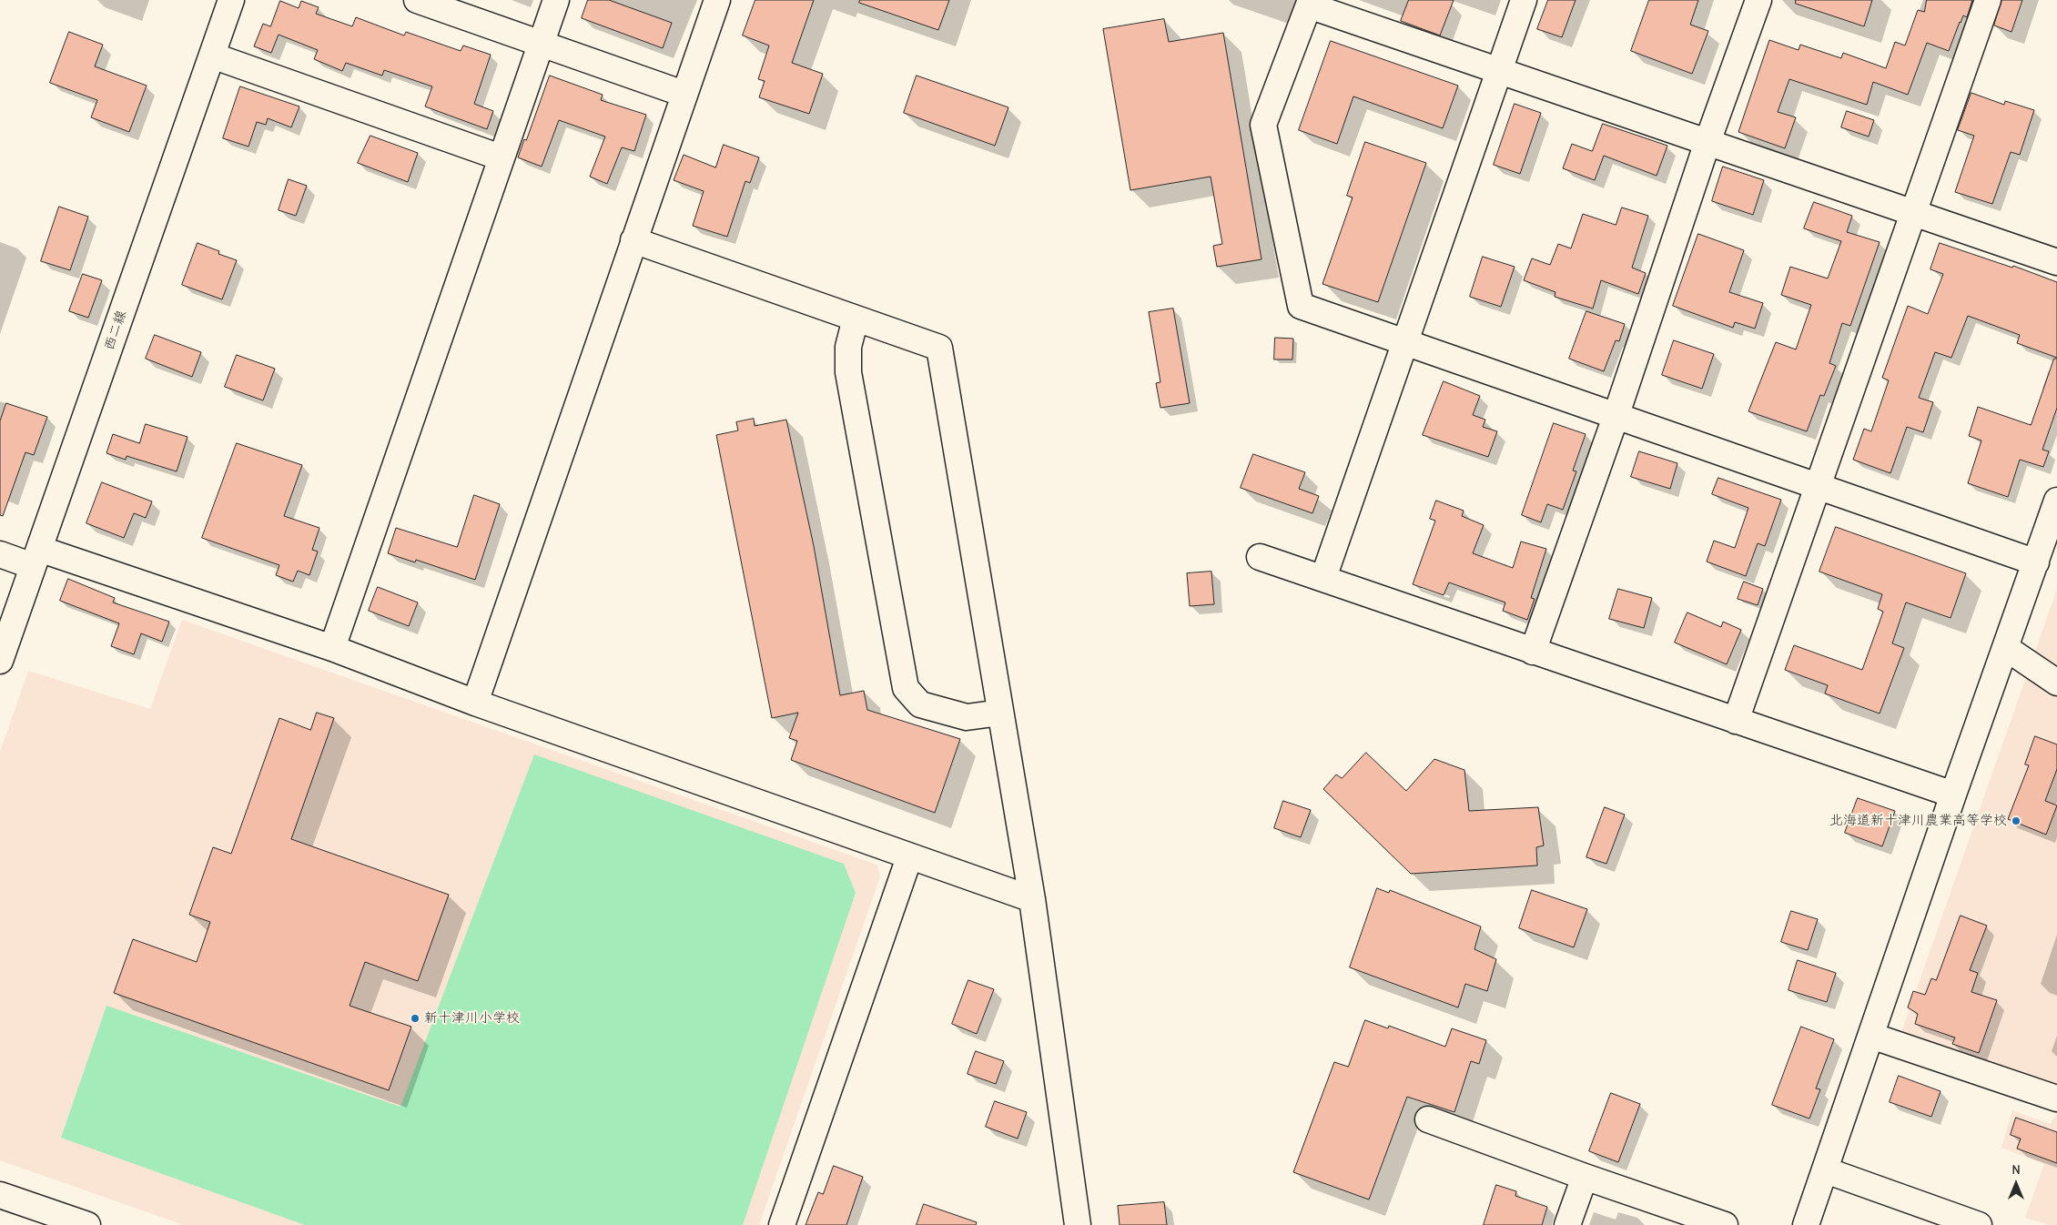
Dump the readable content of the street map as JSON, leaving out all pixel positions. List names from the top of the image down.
{
  "streets": {
    "street": ["西二線"]
  },
  "places": ["北海道新十津川農業高等学校", "新十津川小学校"],
  "north": "top"
}
